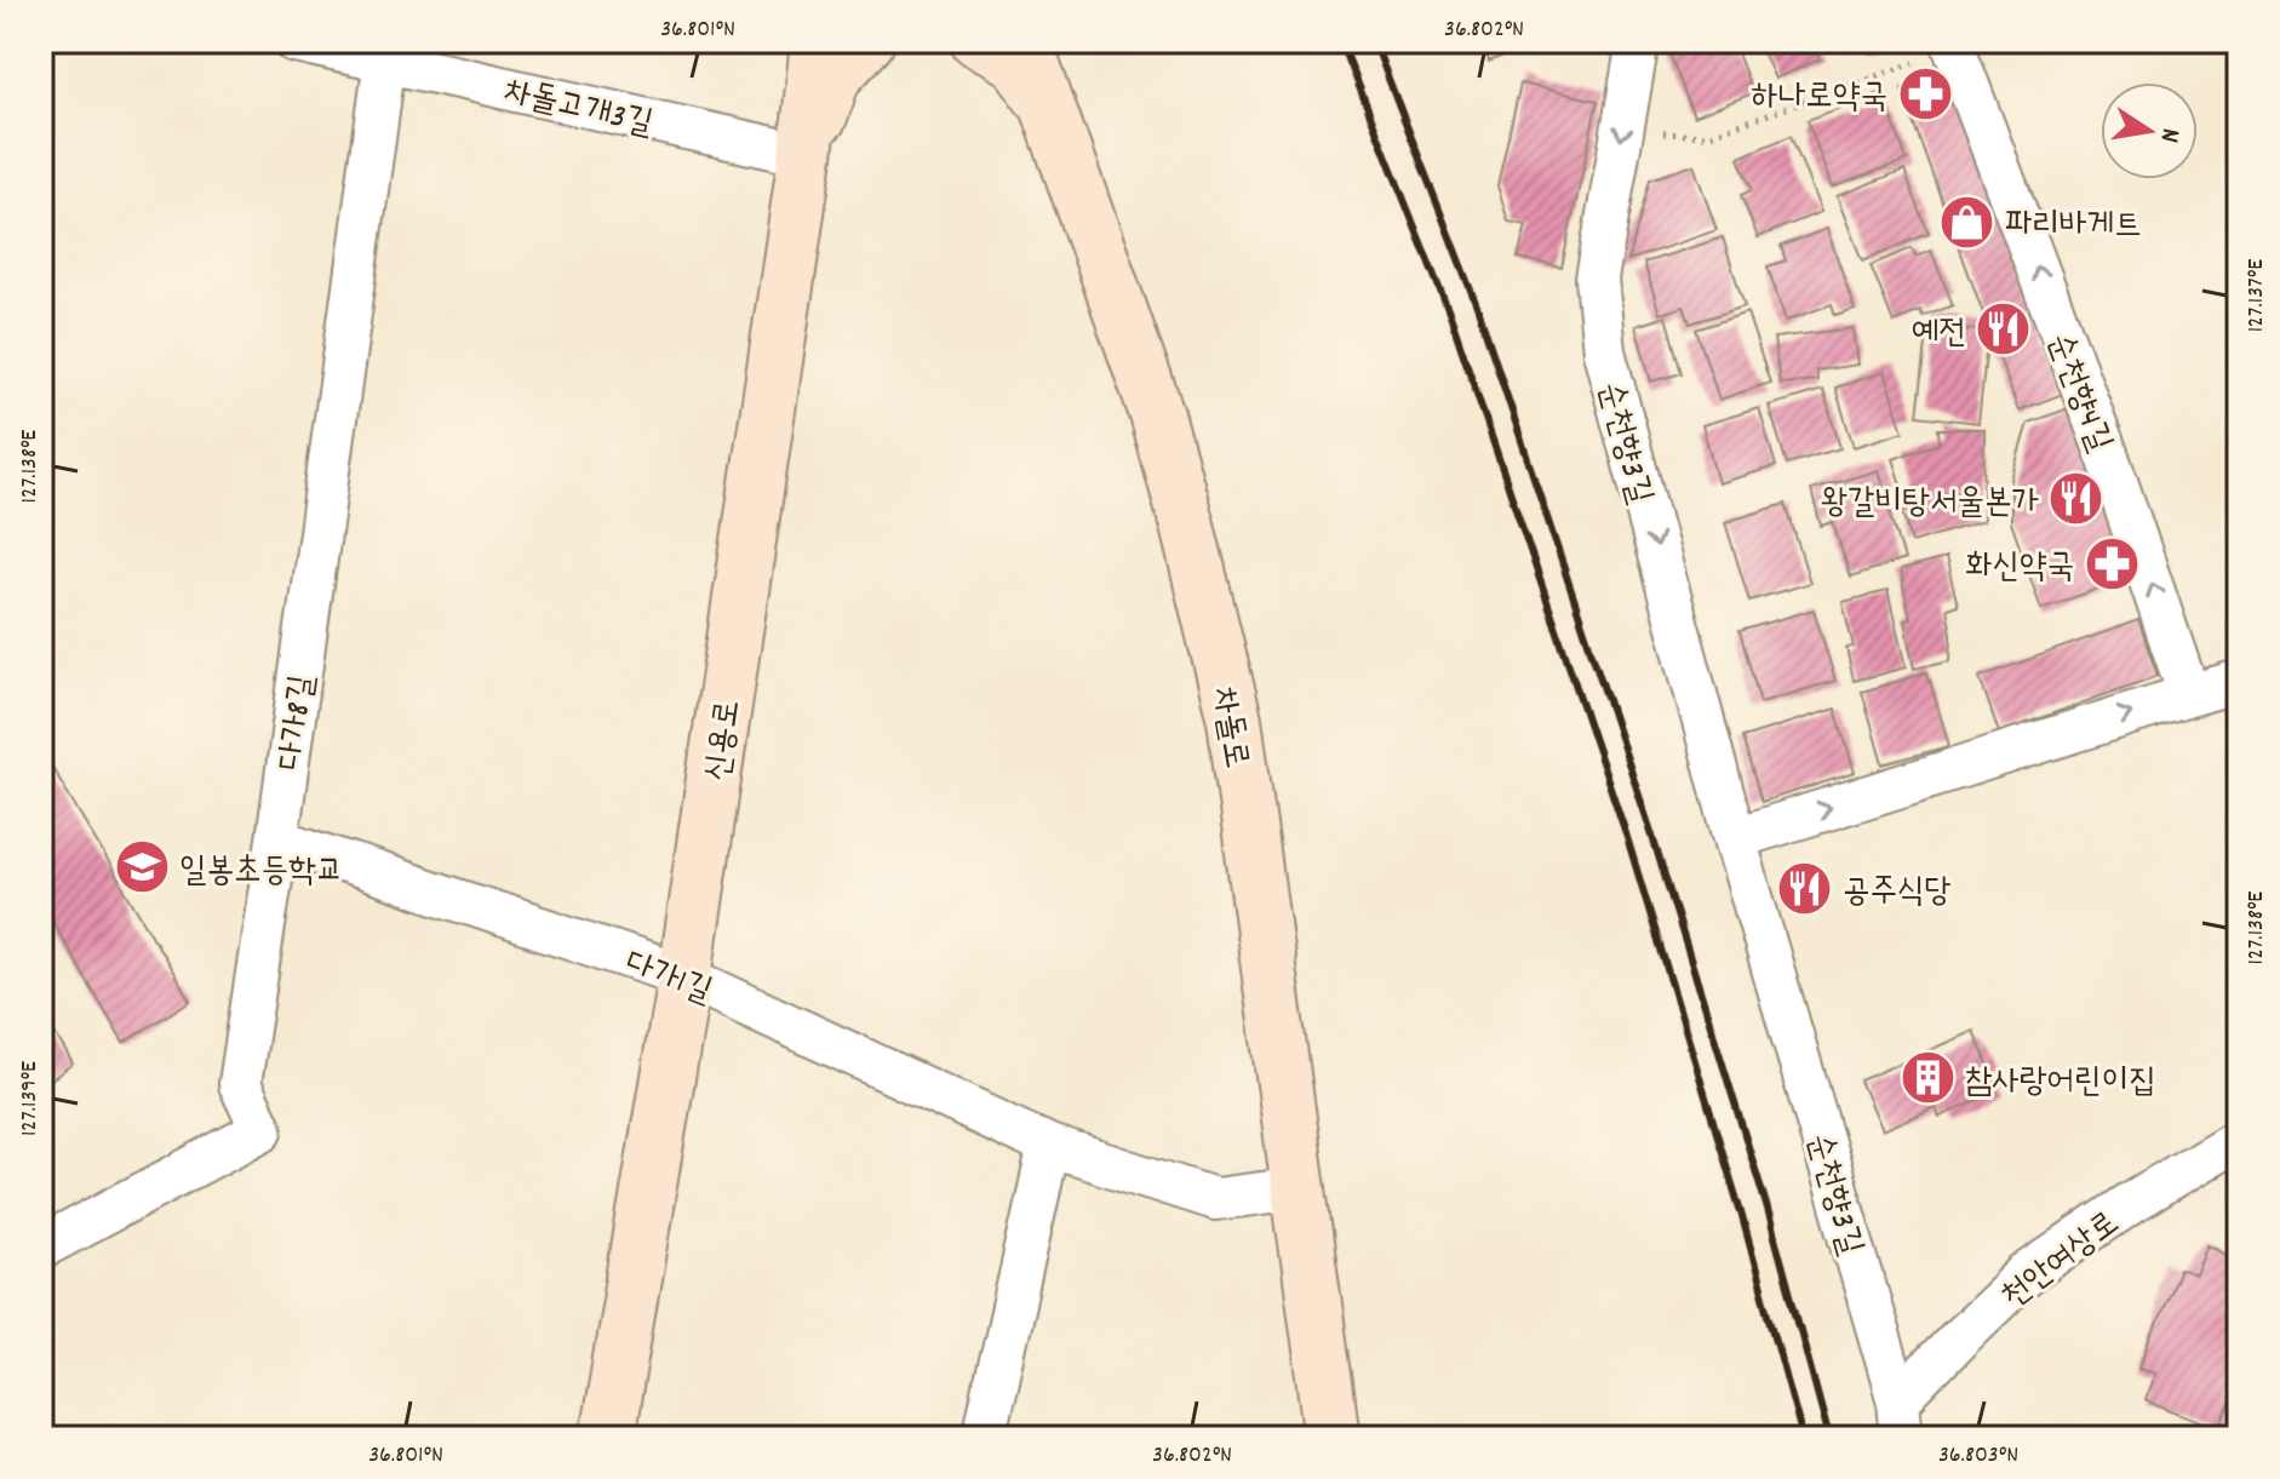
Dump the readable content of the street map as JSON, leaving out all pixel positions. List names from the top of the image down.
{
  "streets": {
    "street": [
      "차돌고개3길",
      "순천향4길",
      "순천향3길",
      "다가8길",
      "차돌로",
      "신용로",
      "다가1길",
      "천안여상로"
    ]
  },
  "crossings": [
    ["차돌고개3길", "다가8길"],
    ["차돌고개3길", "신용로"],
    ["순천향3길", "천안여상로"],
    ["다가8길", "다가1길"],
    ["차돌로", "다가1길"],
    ["신용로", "다가1길"]
  ],
  "one_way": ["순천향4길", "순천향3길"],
  "places": {
    "pharmacy": ["하나로약국", "화신약국"],
    "shop": ["파리바게트"],
    "restaurant": ["예전", "왕갈비탕서울본가", "공주식당"],
    "school or university": ["일봉초등학교"],
    "building": ["참사랑어린이집"]
  },
  "north": "right",
  "coordinates": [
    "36.801°N",
    "36.802°N",
    "127.137°E",
    "127.138°E",
    "127.139°E",
    "36.803°N"
  ]
}
